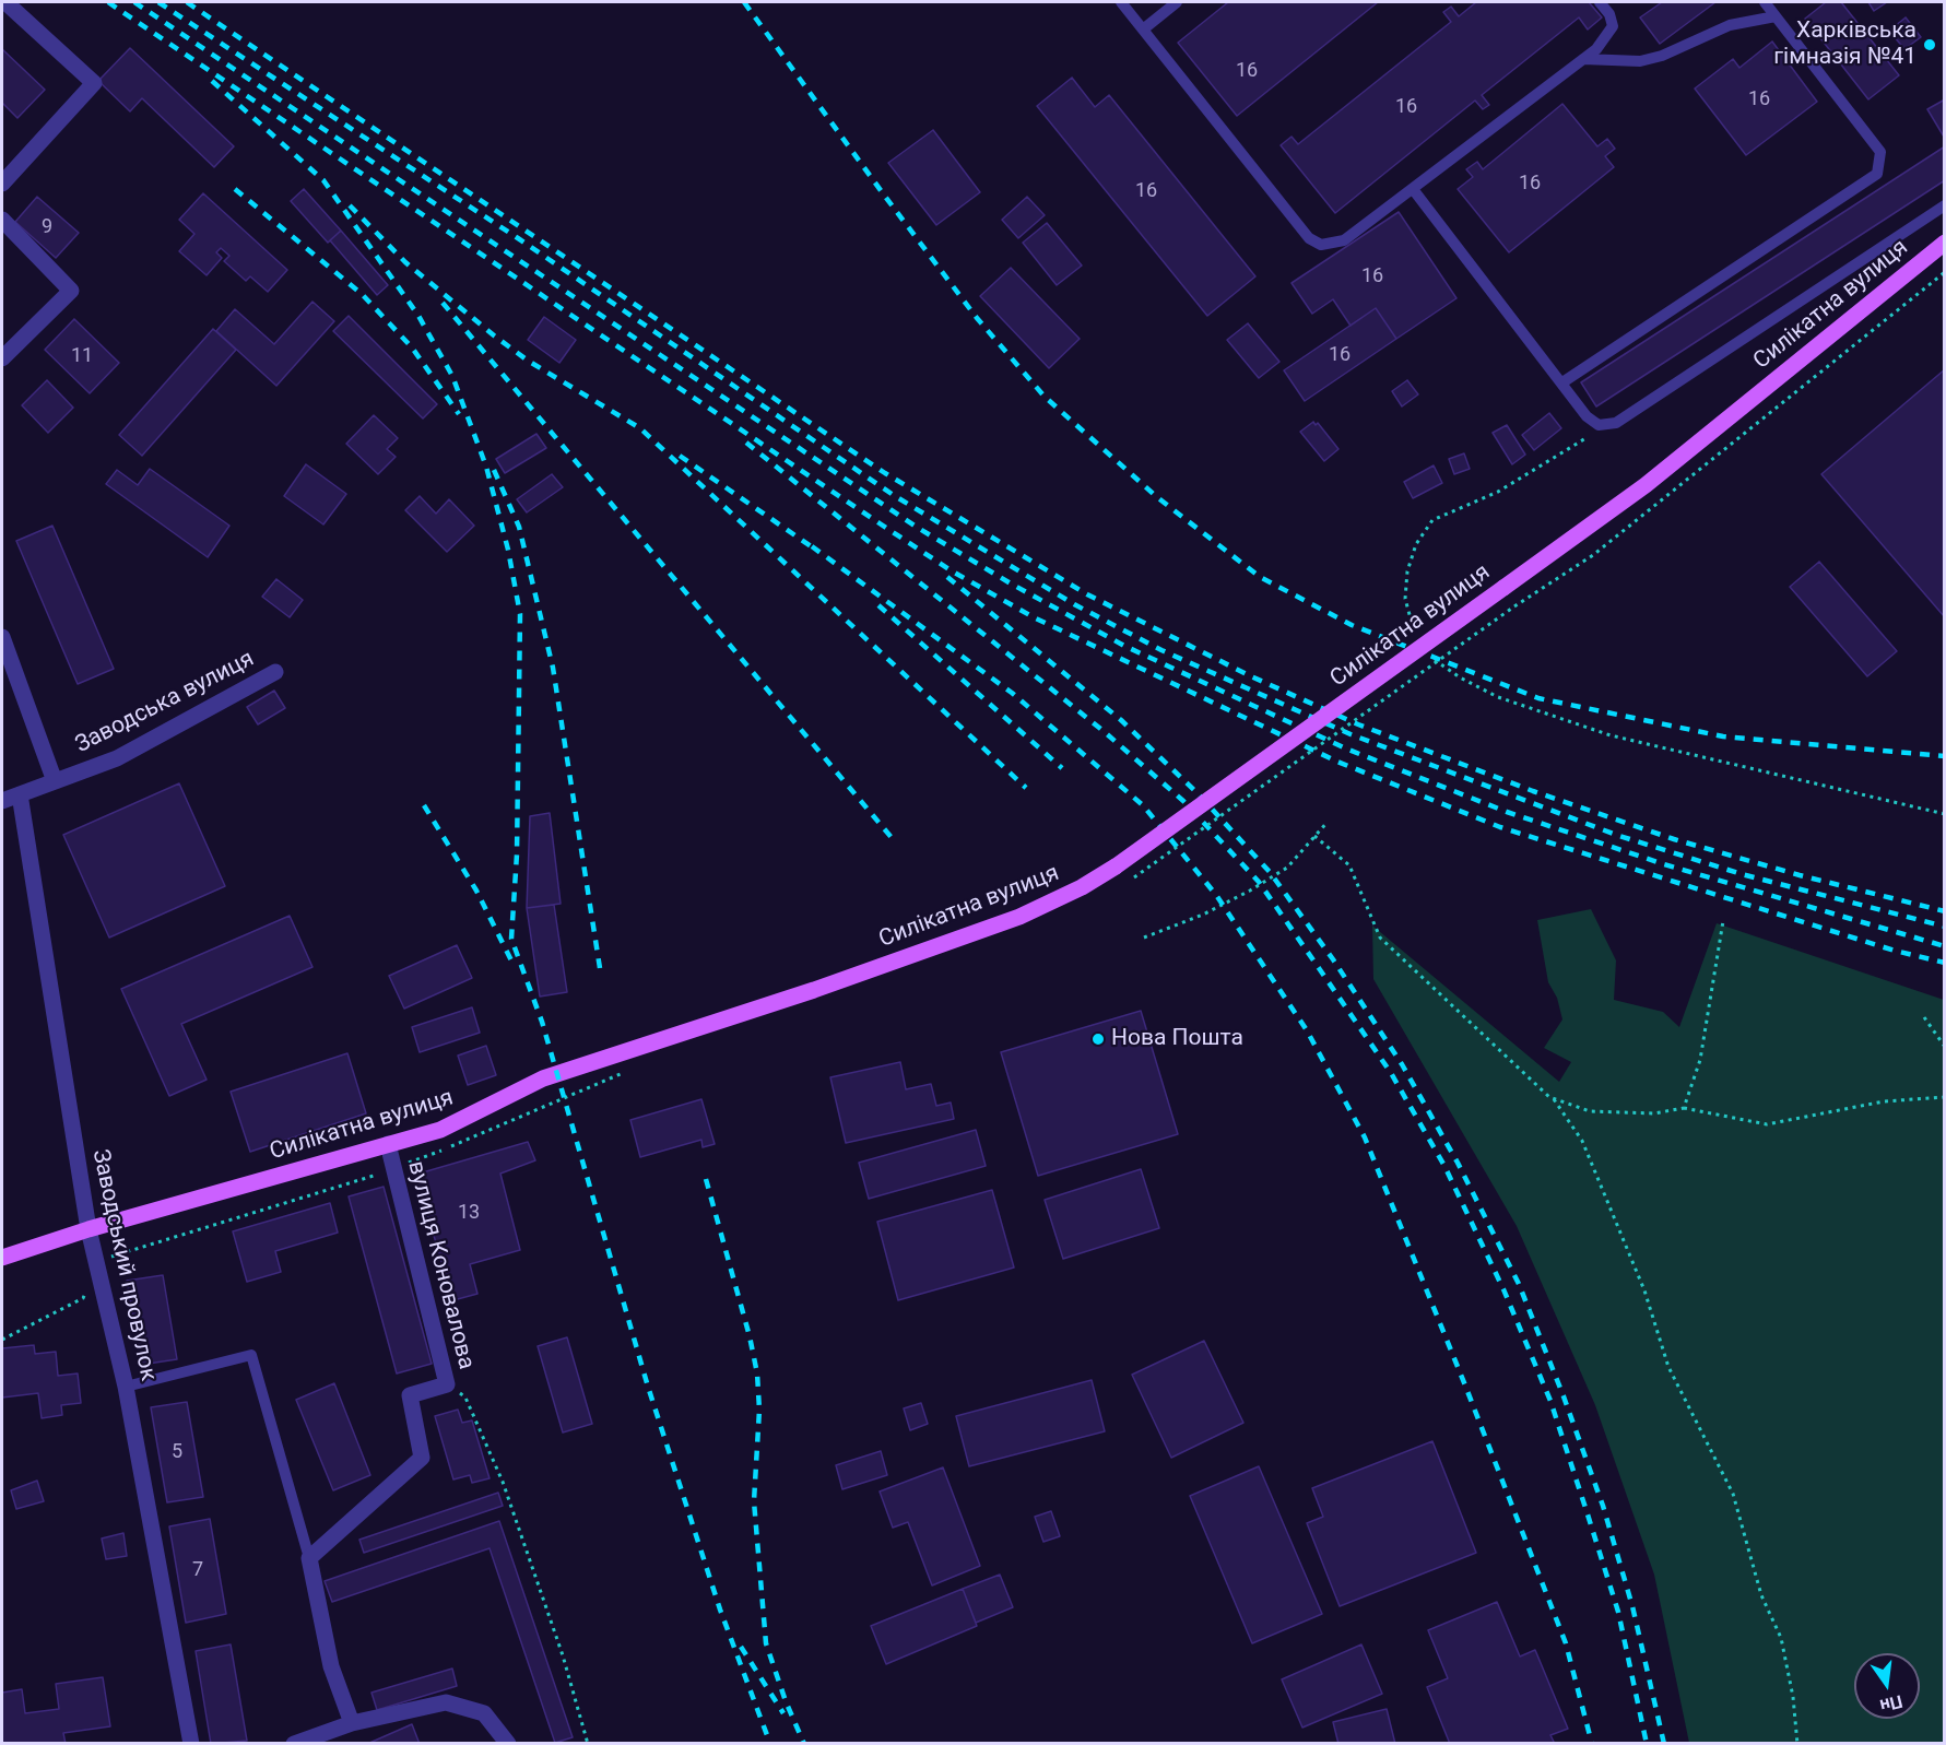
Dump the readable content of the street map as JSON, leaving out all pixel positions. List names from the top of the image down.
{
  "streets": {
    "main road": ["Силікатна вулиця"],
    "street": ["Заводська вулиця", "Заводський провулок", "вулиця Коновалова"]
  },
  "crossings": [
    ["Силікатна вулиця", "Заводський провулок"],
    ["Силікатна вулиця", "вулиця Коновалова"],
    ["Заводська вулиця", "Заводський провулок"]
  ],
  "places": ["Харківська гімназія №41", "Нова Пошта"],
  "house_numbers": [
    "16",
    "16",
    "16",
    "16",
    "16",
    "9",
    "16",
    "16",
    "11",
    "13",
    "5",
    "7"
  ],
  "north": "bottom"
}
